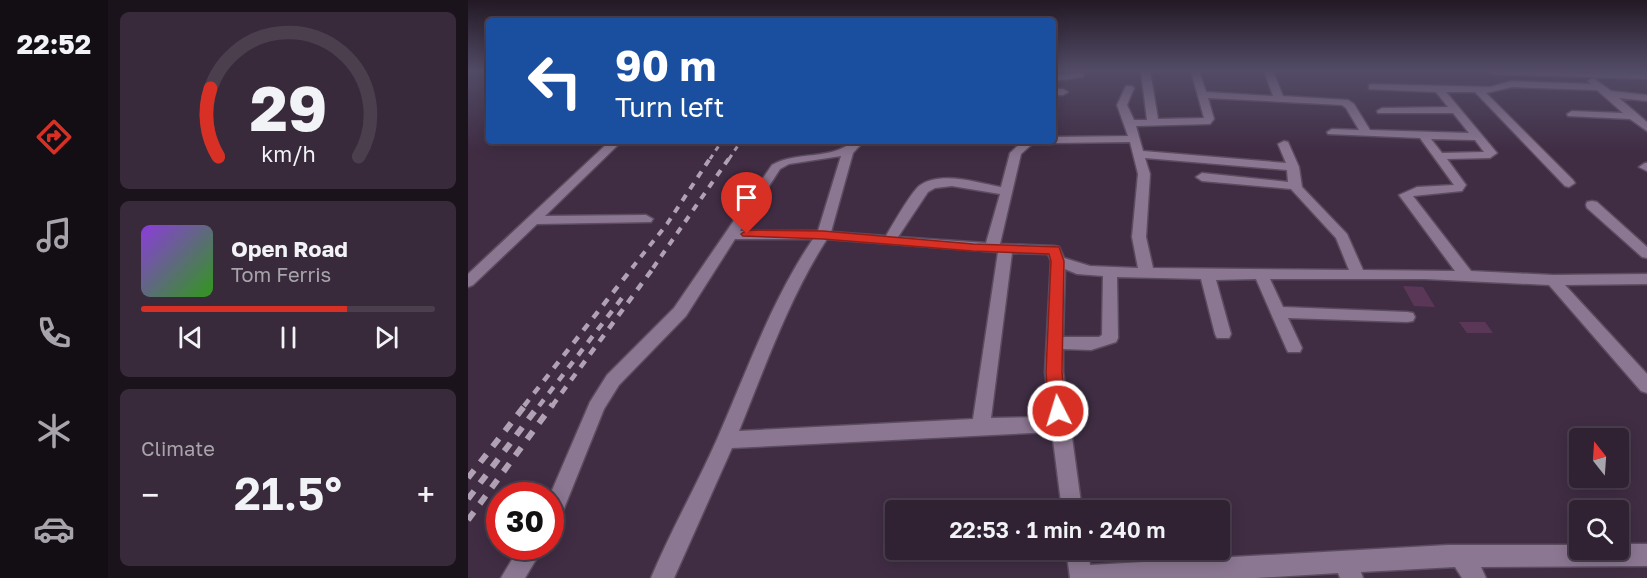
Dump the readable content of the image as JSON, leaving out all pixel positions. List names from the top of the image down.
{
  "north": "top",
  "page": {
    "tabs": "22:52",
    "turn": ["90 m", "Turn left"],
    "song": ["Open Road", "Tom Ferris"],
    "tile": "Climate",
    "heat": ["−", "21.5°", "+"],
    "limit": "30",
    "trip": "22:53 · 1 min · 240 m",
    "gauge": ["29", "km/h"]
  }
}
